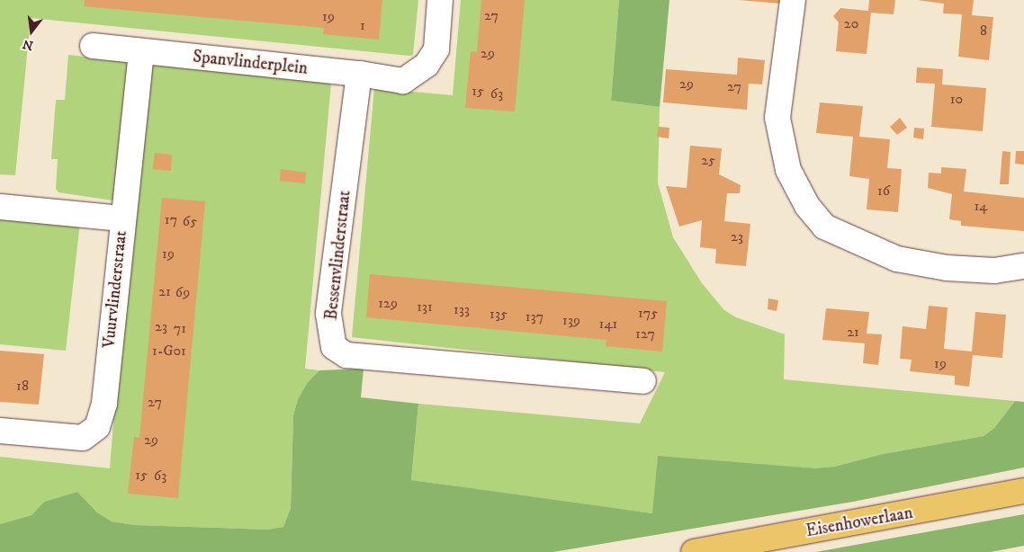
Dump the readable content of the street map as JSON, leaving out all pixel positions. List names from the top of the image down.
{
  "streets": {
    "main road": ["Eisenhowerlaan"],
    "street": ["Spanvlinderplein", "Bessenvlinderstraat", "Vuurvlinderstraat"]
  },
  "crossings": [
    ["Spanvlinderplein", "Bessenvlinderstraat"],
    ["Spanvlinderplein", "Vuurvlinderstraat"]
  ],
  "house_numbers": [
    "27",
    "19",
    "20",
    "1",
    "8",
    "29",
    "29",
    "27",
    "15",
    "63",
    "10",
    "25",
    "16",
    "14",
    "17",
    "65",
    "23",
    "19",
    "21",
    "69",
    "129",
    "131",
    "133",
    "175",
    "135",
    "137",
    "139",
    "141",
    "23",
    "71",
    "21",
    "127",
    "1-G01",
    "19",
    "18",
    "27",
    "29",
    "15",
    "63"
  ],
  "north": "bottom"
}
